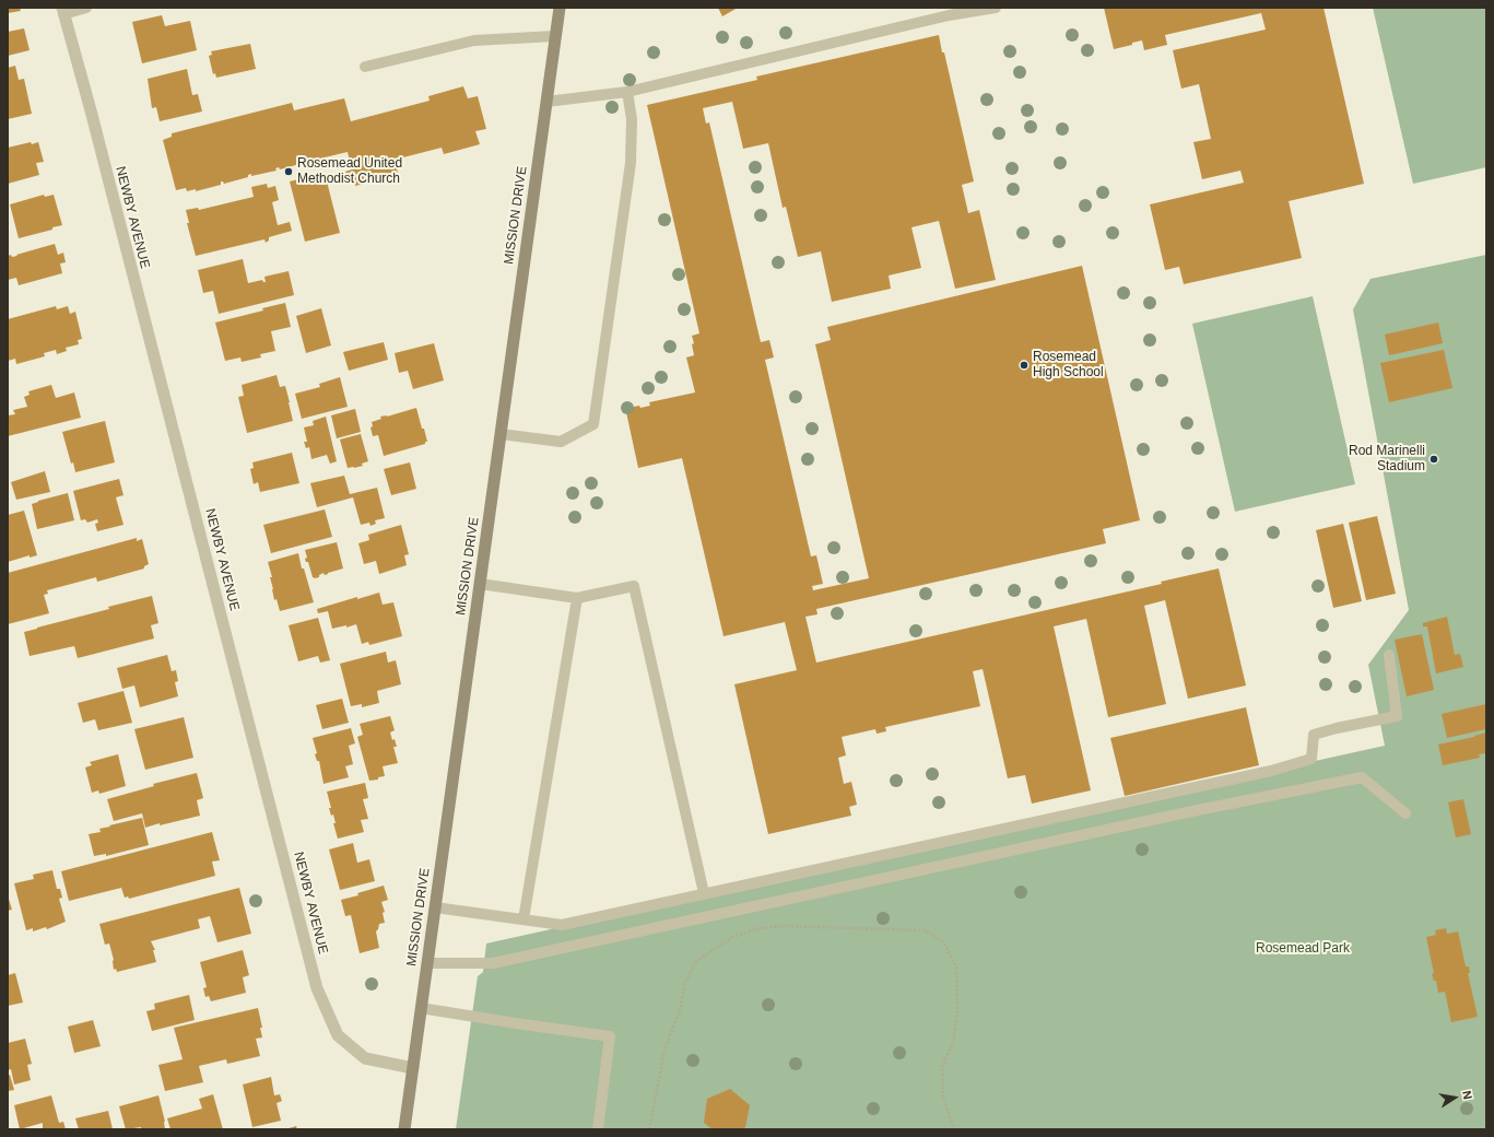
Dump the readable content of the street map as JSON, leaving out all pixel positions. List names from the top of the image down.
{
  "streets": {
    "main road": ["MISSION DRIVE"],
    "street": ["NEWBY AVENUE"]
  },
  "crossings": [
    ["MISSION DRIVE", "NEWBY AVENUE"]
  ],
  "parks": ["Rosemead Park"],
  "places": ["Rosemead United Methodist Church", "Rosemead High School", "Rod Marinelli Stadium"],
  "north": "right"
}
